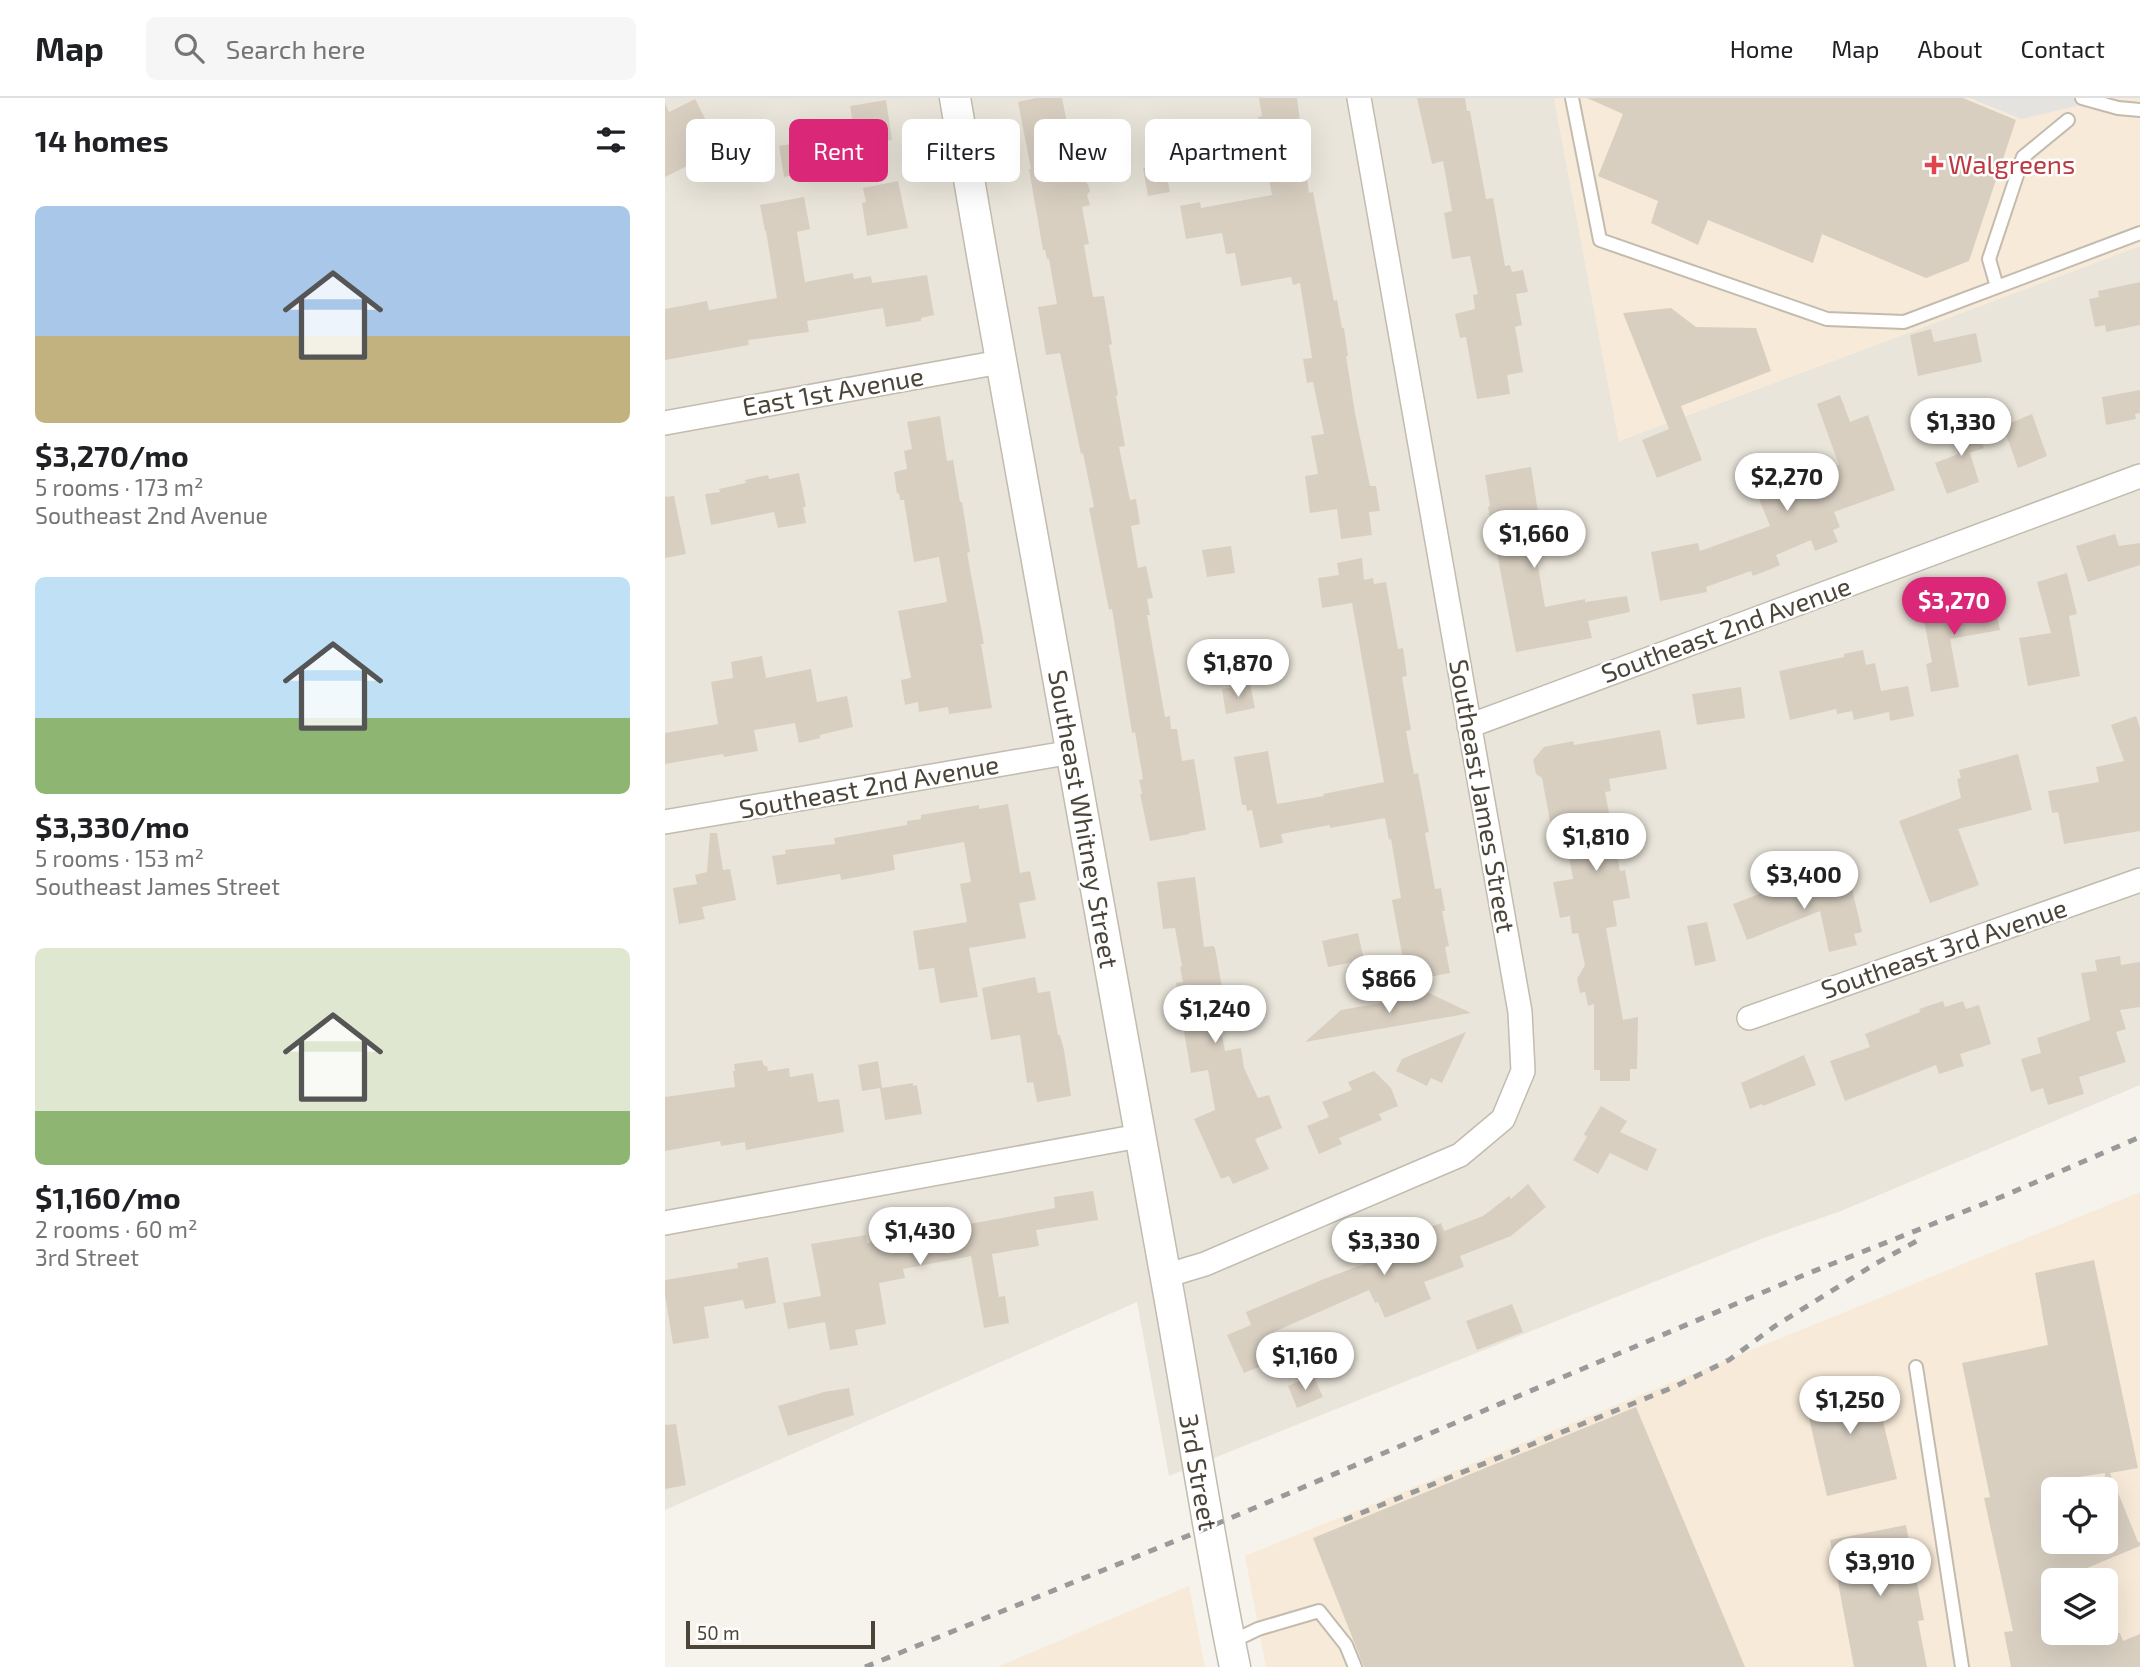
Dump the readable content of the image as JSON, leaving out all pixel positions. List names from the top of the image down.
{
  "streets": {
    "street": [
      "East 1st Avenue",
      "Southeast 2nd Avenue",
      "Southeast James Street",
      "Southeast Whitney Street",
      "Southeast 3rd Avenue",
      "3rd Street"
    ]
  },
  "crossings": [
    ["East 1st Avenue", "Southeast Whitney Street"],
    ["Southeast 2nd Avenue", "Southeast James Street"],
    ["Southeast 2nd Avenue", "Southeast Whitney Street"],
    ["Southeast James Street", "Southeast Whitney Street"],
    ["Southeast James Street", "3rd Street"],
    ["Southeast Whitney Street", "3rd Street"]
  ],
  "places": {
    "health": ["Walgreens"]
  },
  "scale_bar": "50 m",
  "page": {
    "header": "Map",
    "search": "Search here",
    "nav": [
      "Home",
      "Map",
      "About",
      "Contact"
    ],
    "heading": "14 homes",
    "chip": [
      "Buy",
      "Rent",
      "Filters",
      "New",
      "Apartment"
    ],
    "list": [
      {
        "name": "$3,270/mo",
        "note": "5 rooms · 173 m² · Southeast 2nd Avenue"
      },
      {
        "name": "$3,330/mo",
        "note": "5 rooms · 153 m² · Southeast James Street"
      },
      {
        "name": "$1,160/mo",
        "note": "2 rooms · 60 m² · 3rd Street"
      }
    ],
    "price": [
      "$1,330",
      "$2,270",
      "$1,660",
      "$3,270",
      "$1,870",
      "$1,810",
      "$3,400",
      "$866",
      "$1,240",
      "$1,430",
      "$3,330",
      "$1,160",
      "$1,250",
      "$3,910"
    ],
    "scale": "50 m"
  }
}
